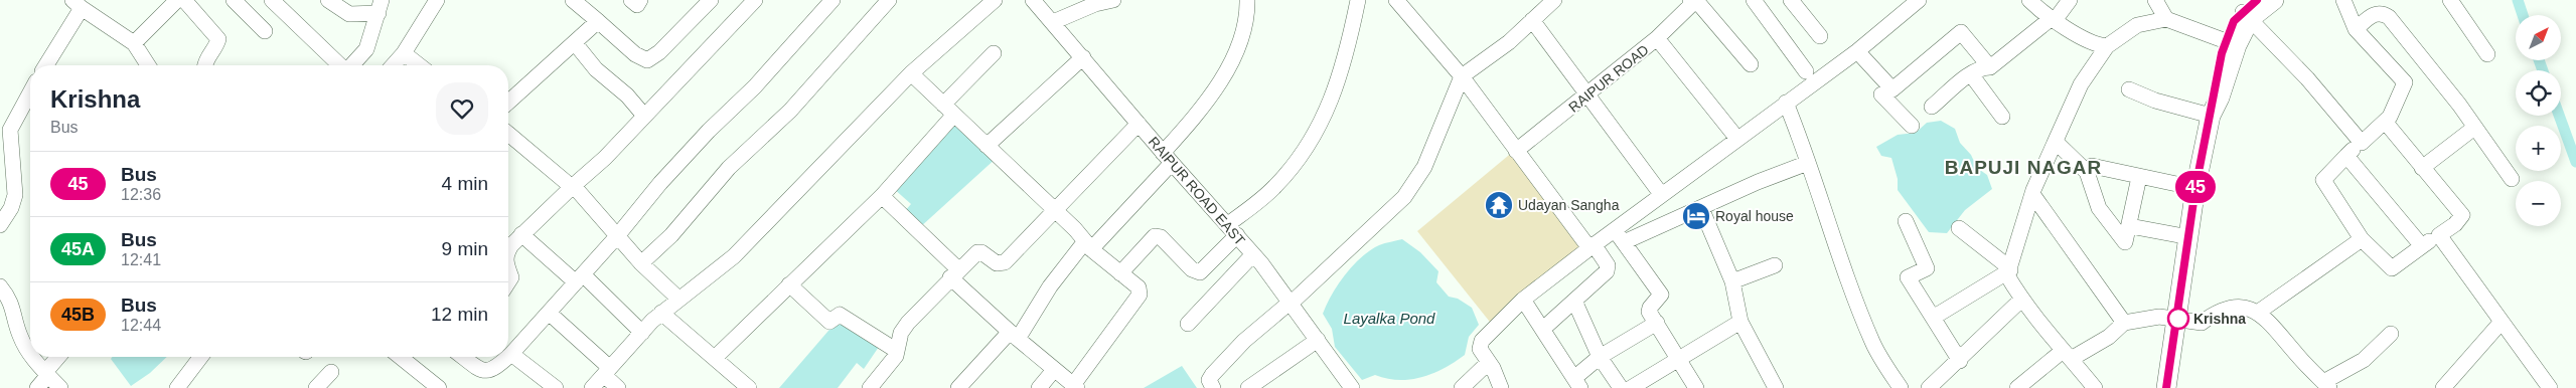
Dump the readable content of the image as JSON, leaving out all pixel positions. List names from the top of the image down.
{
  "streets": {
    "street": ["RAIPUR ROAD", "RAIPUR ROAD EAST"]
  },
  "districts": ["BAPUJI NAGAR"],
  "water": ["Layalka Pond"],
  "places": {
    "temple": ["Udayan Sangha"],
    "hotel": ["Royal house"],
    "other": ["Krishna"]
  },
  "lines": ["bus line 45"],
  "north": "top right",
  "page": {
    "on_map": "45",
    "map_buttons": ["+", "−"],
    "heading": ["Krishna", "Bus"],
    "list": [
      {
        "mark": "45",
        "name": "Bus",
        "note": "12:36",
        "value": "4 min"
      },
      {
        "mark": "45A",
        "name": "Bus",
        "note": "12:41",
        "value": "9 min"
      },
      {
        "mark": "45B",
        "name": "Bus",
        "note": "12:44",
        "value": "12 min"
      }
    ]
  }
}
